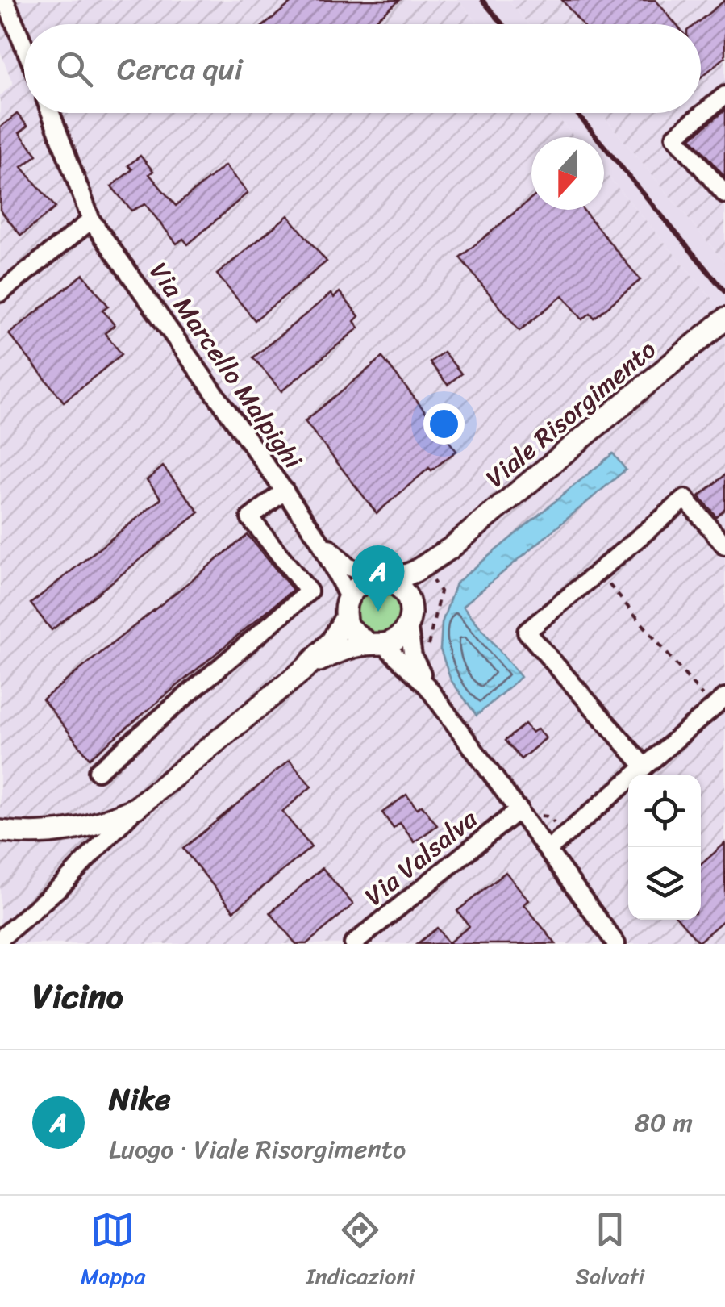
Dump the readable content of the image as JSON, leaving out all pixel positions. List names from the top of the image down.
{
  "streets": {
    "main road": ["Viale Risorgimento"],
    "street": ["Via Marcello Malpighi", "Via Valsalva"]
  },
  "crossings": [
    ["Via Marcello Malpighi", "Viale Risorgimento"]
  ],
  "north": "bottom",
  "page": {
    "search": "Cerca qui",
    "pins": "A",
    "heading": "Vicino",
    "list": [
      {
        "mark": "A",
        "name": "Nike",
        "note": "Luogo · Viale Risorgimento",
        "value": "80 m"
      }
    ],
    "nav": ["Mappa", "Indicazioni", "Salvati"]
  }
}
